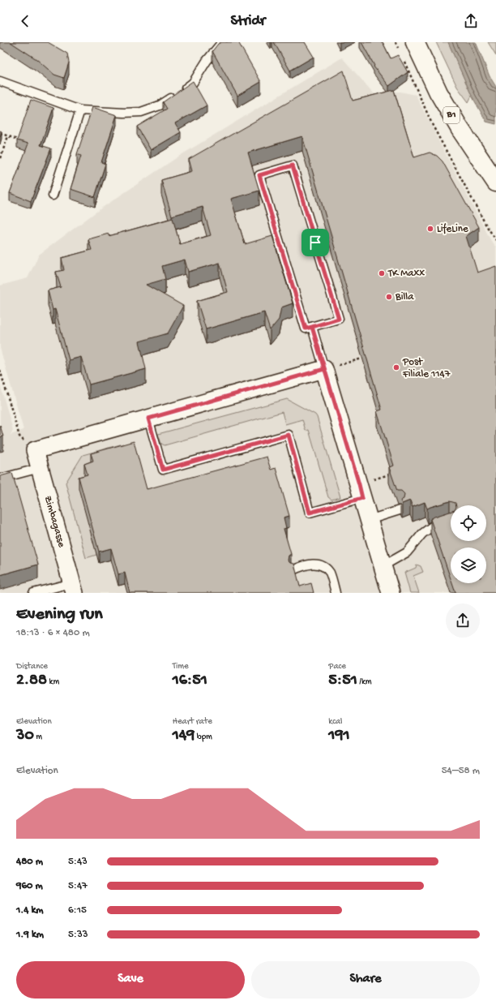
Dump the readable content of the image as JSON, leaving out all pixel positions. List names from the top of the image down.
{
  "streets": {
    "main road": ["B1"],
    "street": ["Zimbagasse"]
  },
  "places": [
    "LifeLine",
    "TK Maxx",
    "Billa",
    "Post Filiale 1147"
  ],
  "page": {
    "header": "Stridr",
    "heading": ["Evening run", "18:13 · 6 × 480 m"],
    "stats": [
      ["Distance", "2.88 km"],
      ["Time", "16:51"],
      ["Pace", "5:51 /km"],
      ["Elevation", "30 m"],
      ["Heart rate", "149 bpm"],
      ["kcal", "191"]
    ],
    "chart": ["Elevation", "54–58 m"],
    "list": [
      {
        "name": "480 m",
        "note": "5:43"
      },
      {
        "name": "960 m",
        "note": "5:47"
      },
      {
        "name": "1.4 km",
        "note": "6:15"
      },
      {
        "name": "1.9 km",
        "note": "5:33"
      }
    ],
    "buttons": ["Save", "Share"]
  }
}
